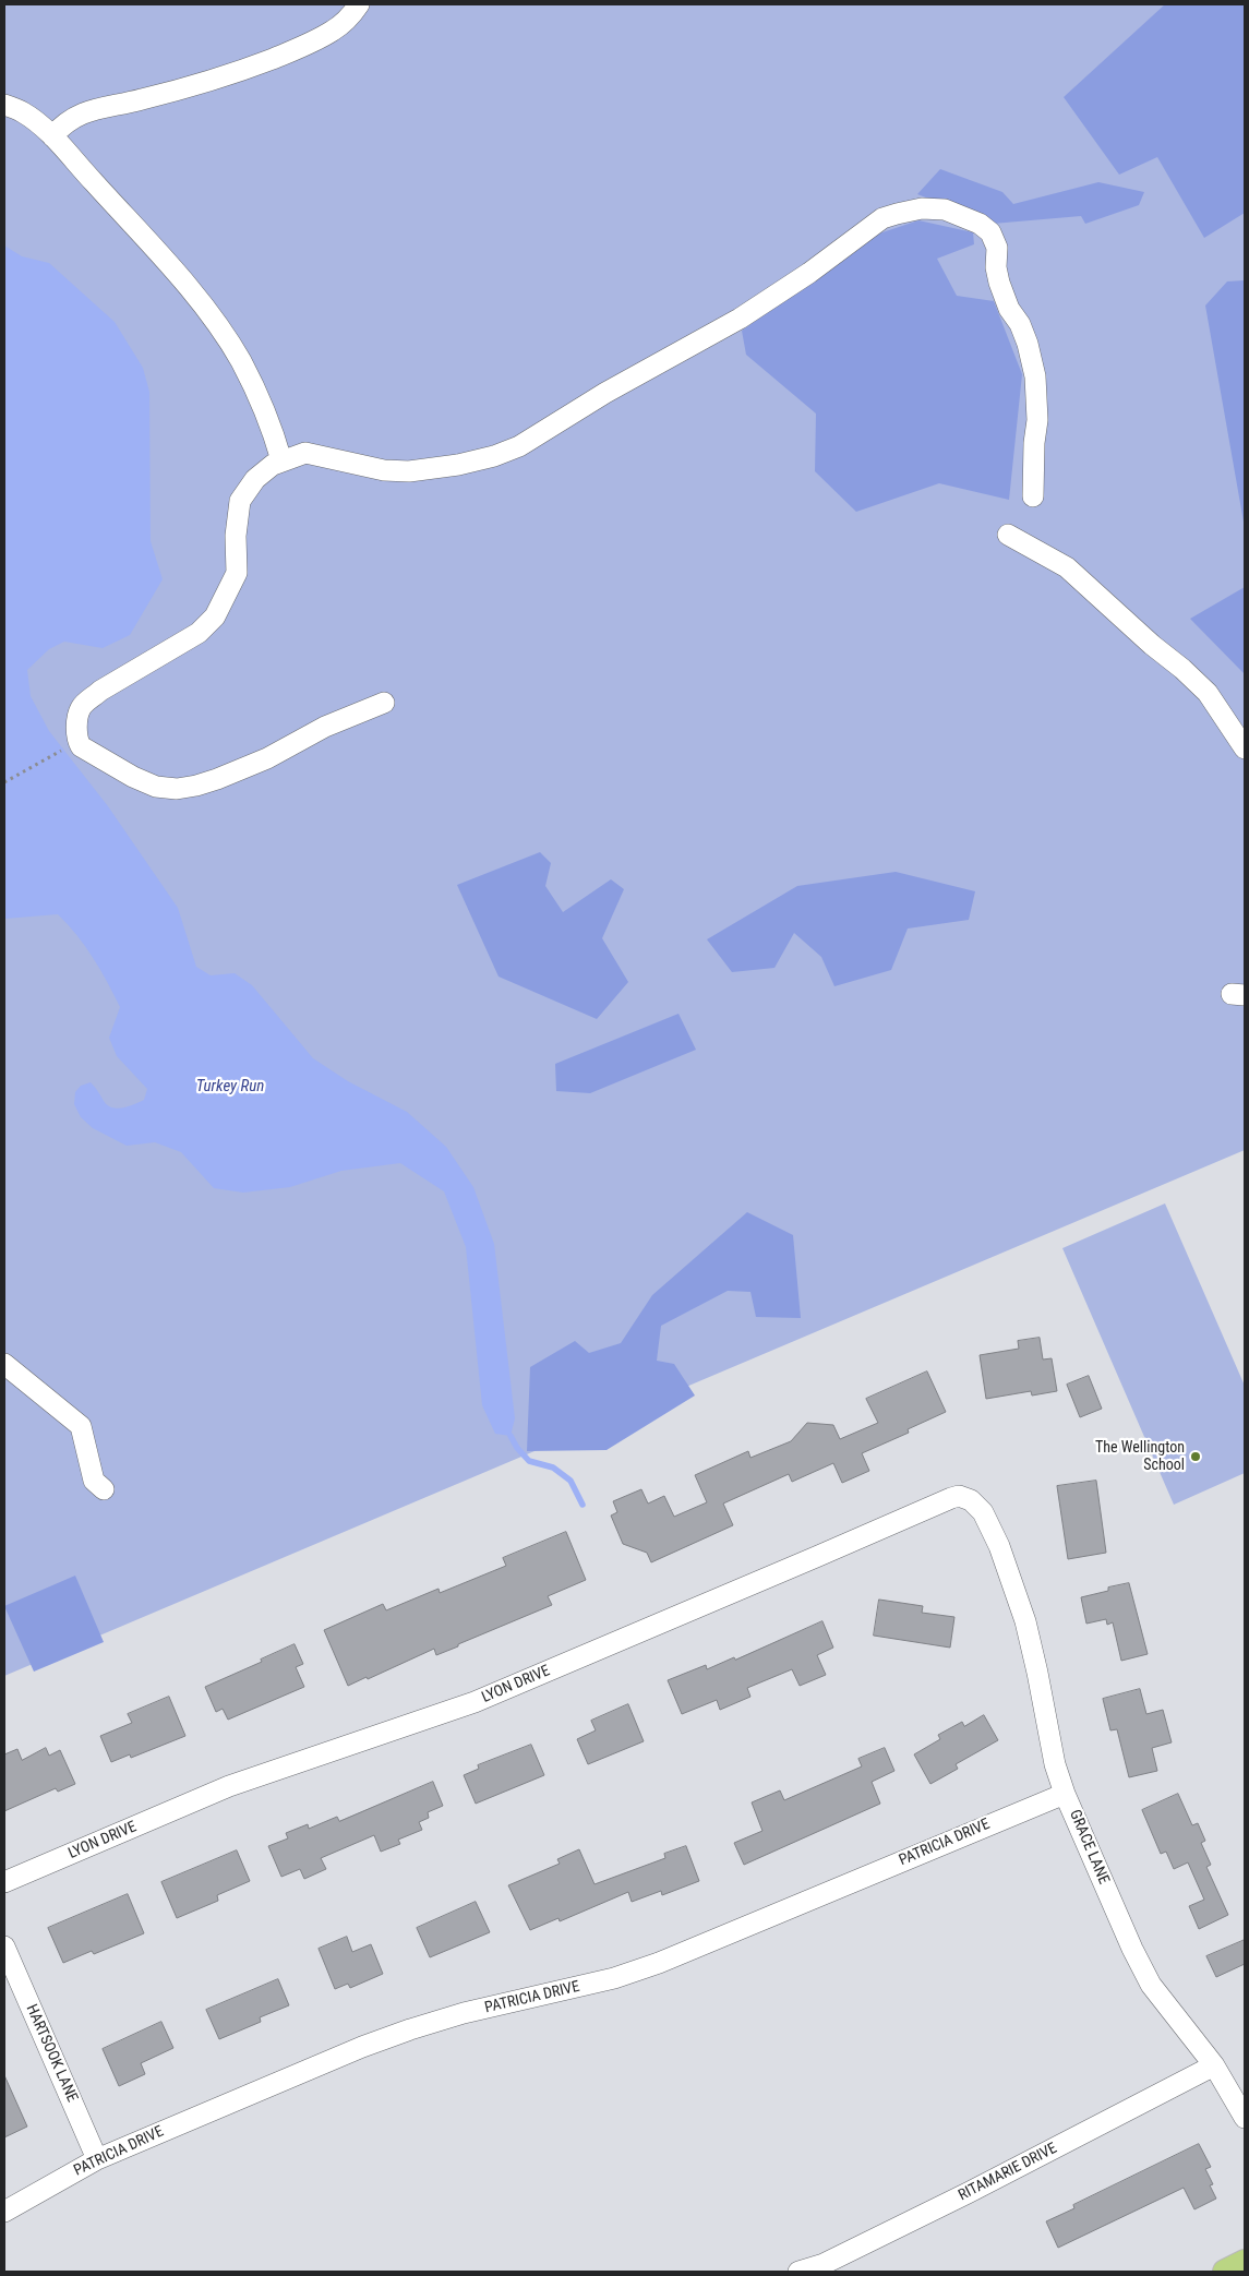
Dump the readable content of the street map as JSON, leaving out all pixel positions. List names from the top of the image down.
{
  "streets": {
    "street": [
      "LYON DRIVE",
      "PATRICIA DRIVE",
      "GRACE LANE",
      "HARTSOOK LANE",
      "RITAMARIE DRIVE"
    ]
  },
  "crossings": [
    ["LYON DRIVE", "GRACE LANE"],
    ["PATRICIA DRIVE", "GRACE LANE"],
    ["PATRICIA DRIVE", "HARTSOOK LANE"],
    ["GRACE LANE", "RITAMARIE DRIVE"]
  ],
  "water": ["Turkey Run"],
  "places": ["The Wellington School"]
}
